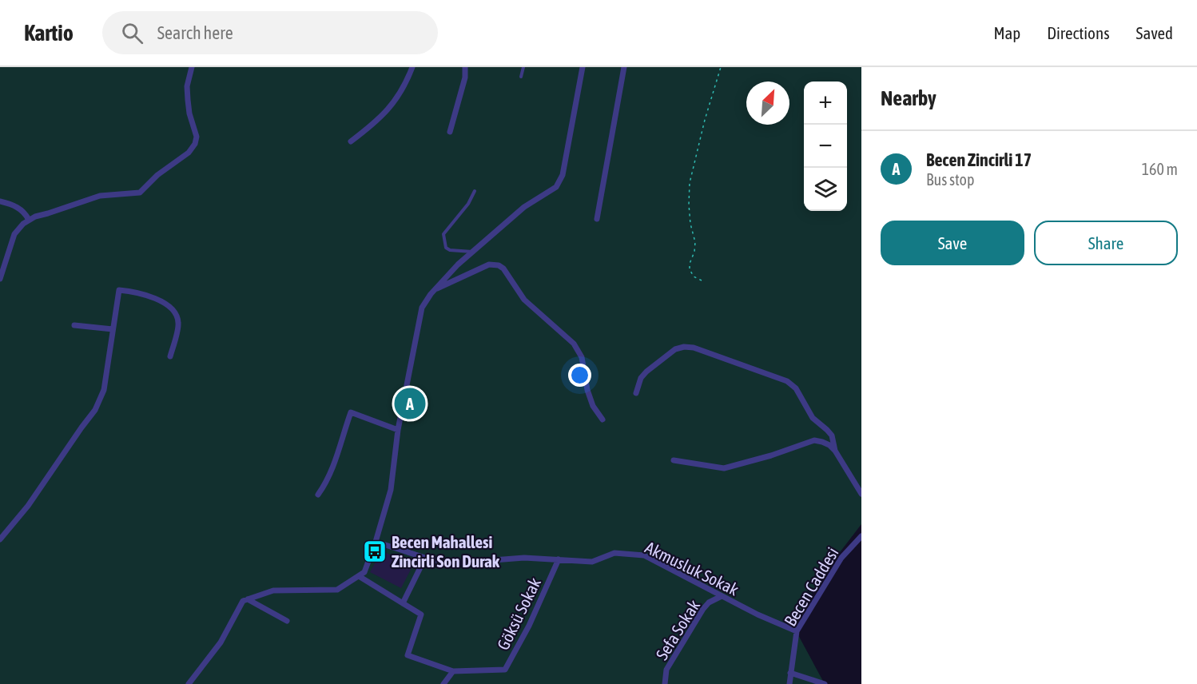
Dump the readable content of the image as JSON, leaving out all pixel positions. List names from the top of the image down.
{
  "streets": {
    "street": [
      "Akmusluk Sokak",
      "Becen Caddesi",
      "Göksü Sokak",
      "Sefa Sokak"
    ]
  },
  "crossings": [
    ["Akmusluk Sokak", "Becen Caddesi"],
    ["Akmusluk Sokak", "Göksü Sokak"],
    ["Akmusluk Sokak", "Sefa Sokak"]
  ],
  "places": {
    "bus stop": ["Becen Mahallesi Zincirli Son Durak"]
  },
  "north": "top right",
  "page": {
    "header": "Kartio",
    "search": "Search here",
    "nav": ["Map", "Directions", "Saved"],
    "heading": "Nearby",
    "map_buttons": ["+", "−"],
    "list": [
      {
        "mark": "A",
        "name": "Becen Zincirli 17",
        "note": "Bus stop",
        "value": "160 m"
      }
    ],
    "buttons": ["Save", "Share"],
    "pins": "A"
  }
}
